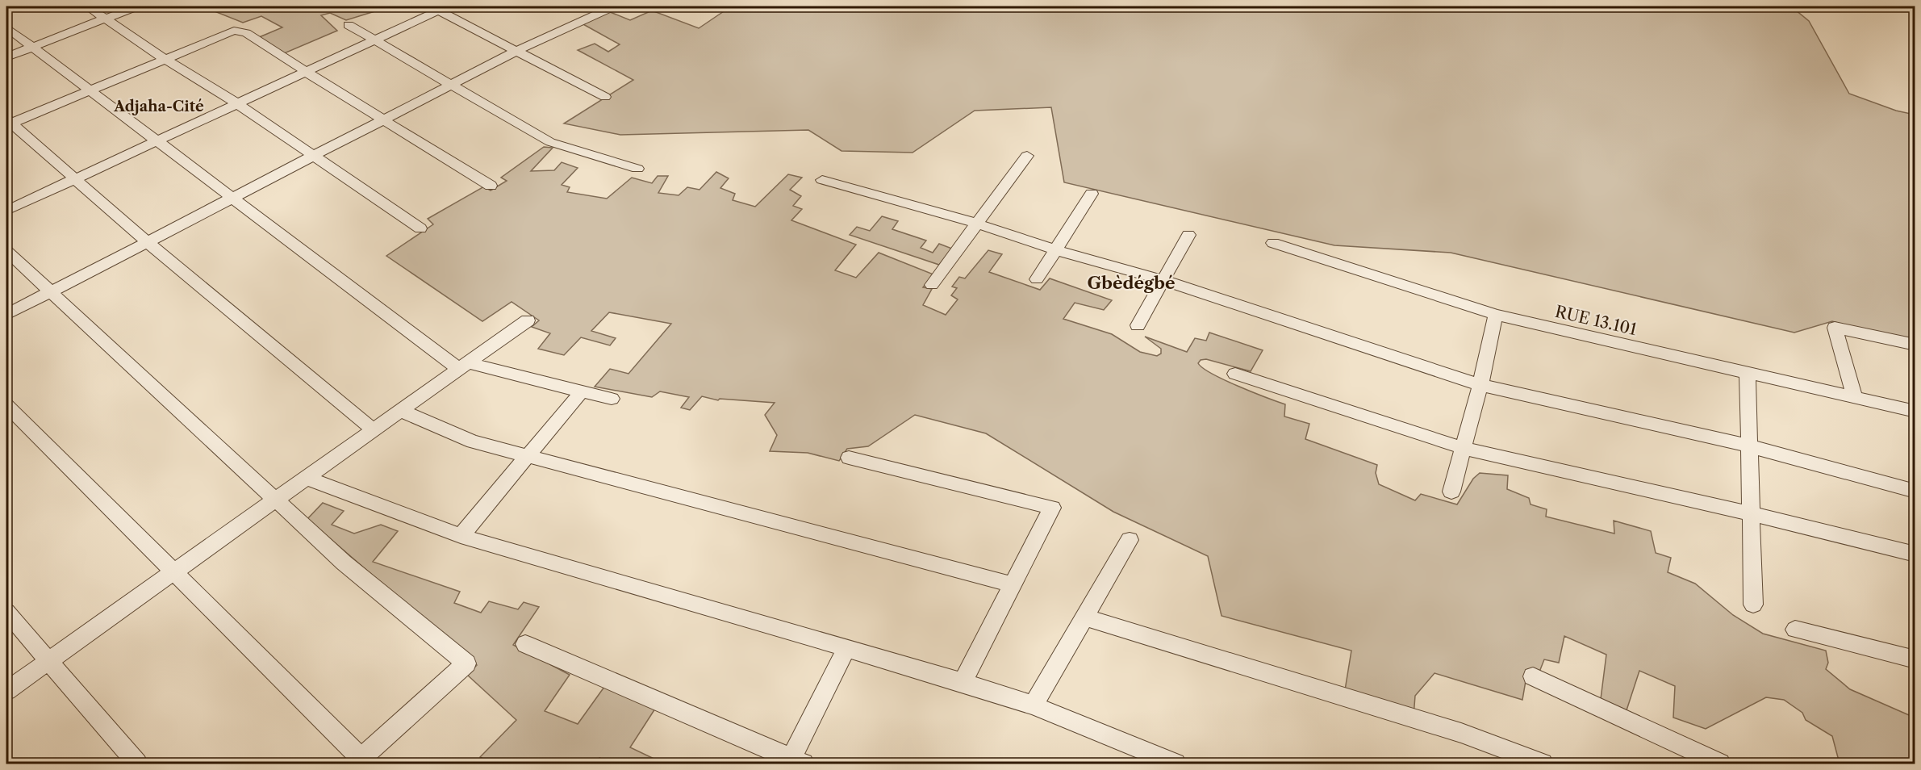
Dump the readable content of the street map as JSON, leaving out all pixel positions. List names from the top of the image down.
{
  "streets": {
    "street": ["RUE 13.101"]
  },
  "districts": ["Adjaha-Cité", "Gbèdégbé"]
}
